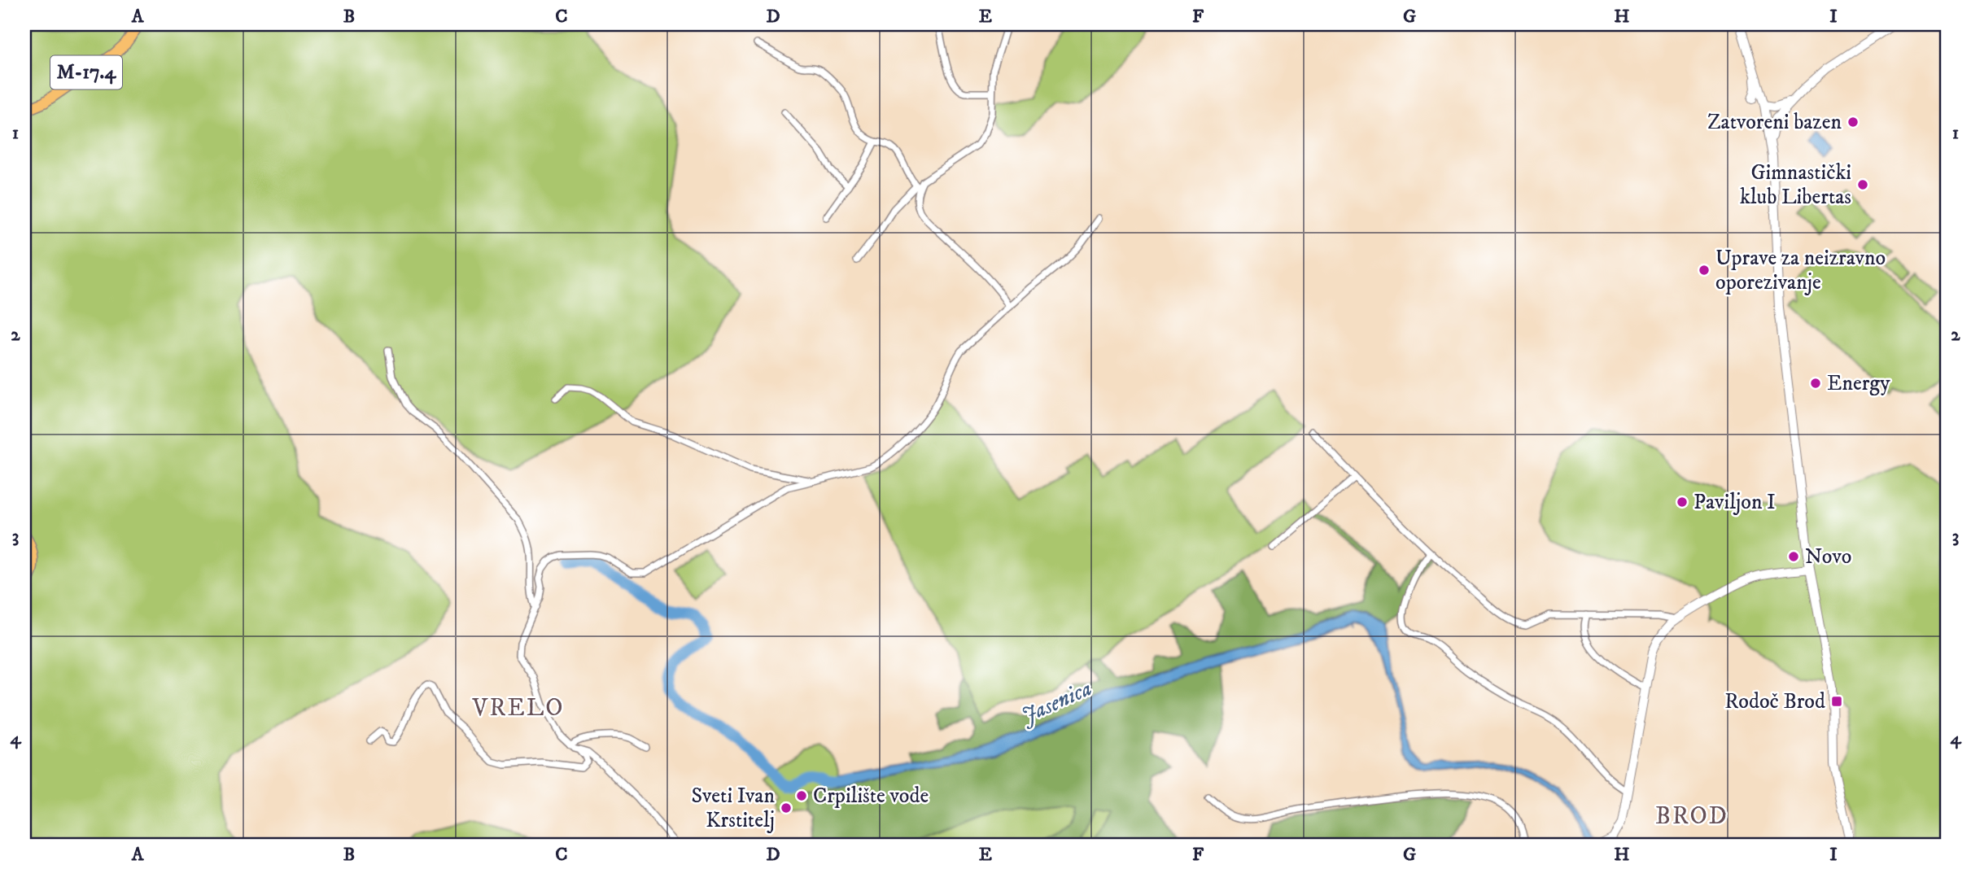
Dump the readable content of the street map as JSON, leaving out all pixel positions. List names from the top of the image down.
{
  "streets": {
    "main road": ["M-17.4"]
  },
  "districts": ["VRELO", "BROD"],
  "water": ["Jasenica"],
  "places": {
    "other": [
      "Zatvoreni bazen",
      "Gimnastički klub Libertas",
      "Uprave za neizravno oporezivanje",
      "Energy",
      "Paviljon I",
      "Novo",
      "Crpilište vode",
      "Sveti Ivan Krstitelj"
    ],
    "transit": ["Rodoč Brod"]
  },
  "grid": {
    "columns": [
      "A",
      "B",
      "C",
      "D",
      "E",
      "F",
      "G",
      "H",
      "I"
    ],
    "rows": [
      "1",
      "2",
      "3",
      "4"
    ]
  }
}
